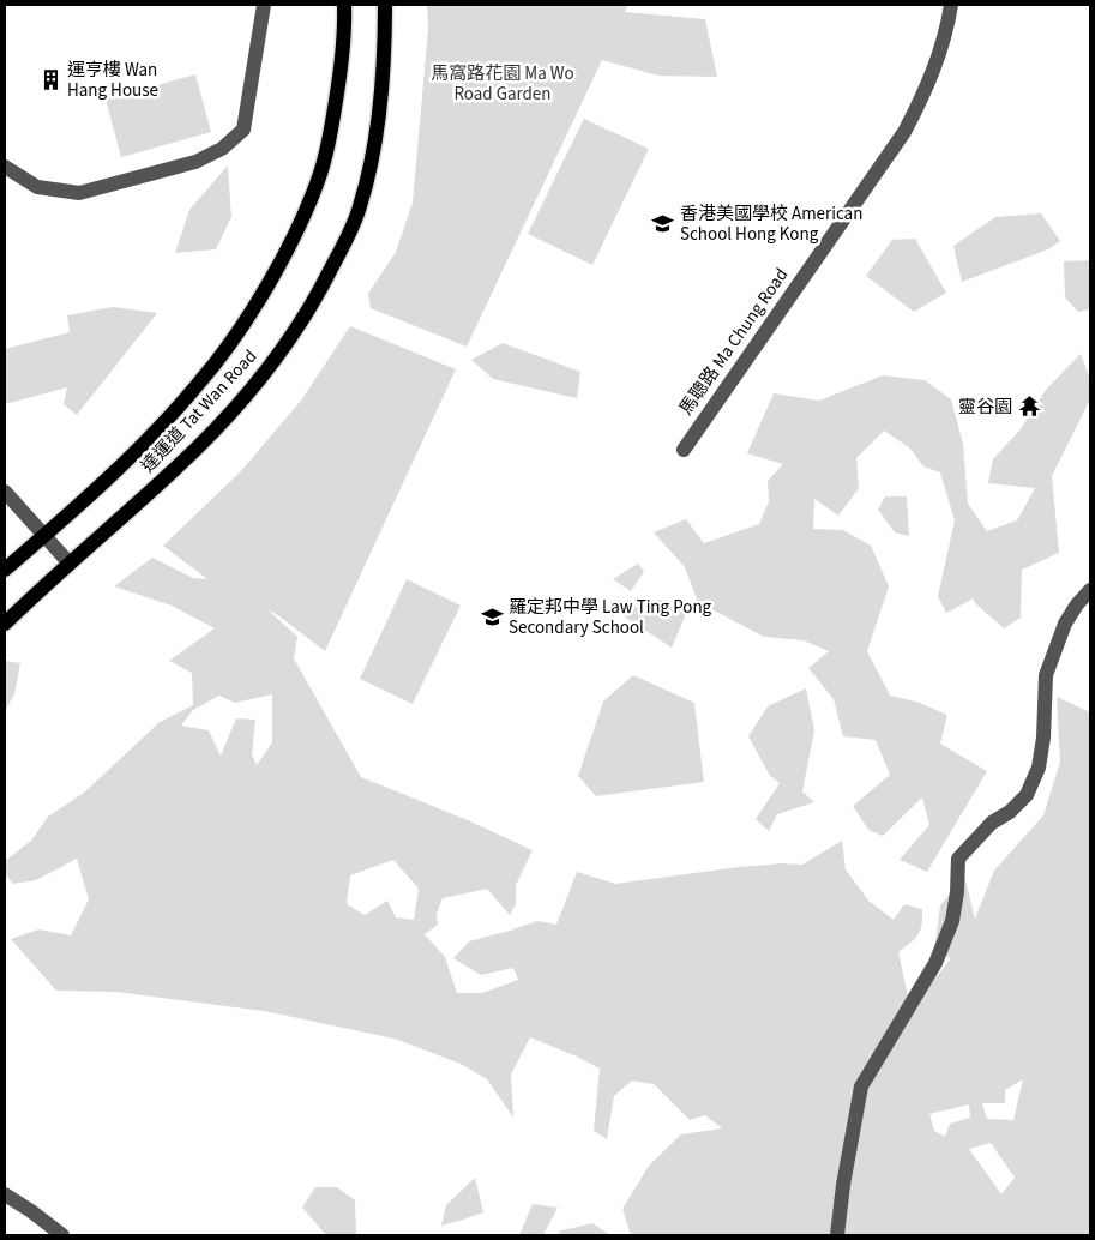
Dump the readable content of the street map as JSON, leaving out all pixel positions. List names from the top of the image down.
{
  "streets": {
    "main road": ["達運道 Tat Wan Road"],
    "street": ["馬聰路 Ma Chung Road"]
  },
  "parks": ["馬窩路花園 Ma Wo Road Garden"],
  "places": {
    "building": ["運亨樓 Wan Hang House"],
    "school or university": ["香港美國學校 American School Hong Kong", "羅定邦中學 Law Ting Pong Secondary School"],
    "temple": ["靈谷園"]
  }
}
